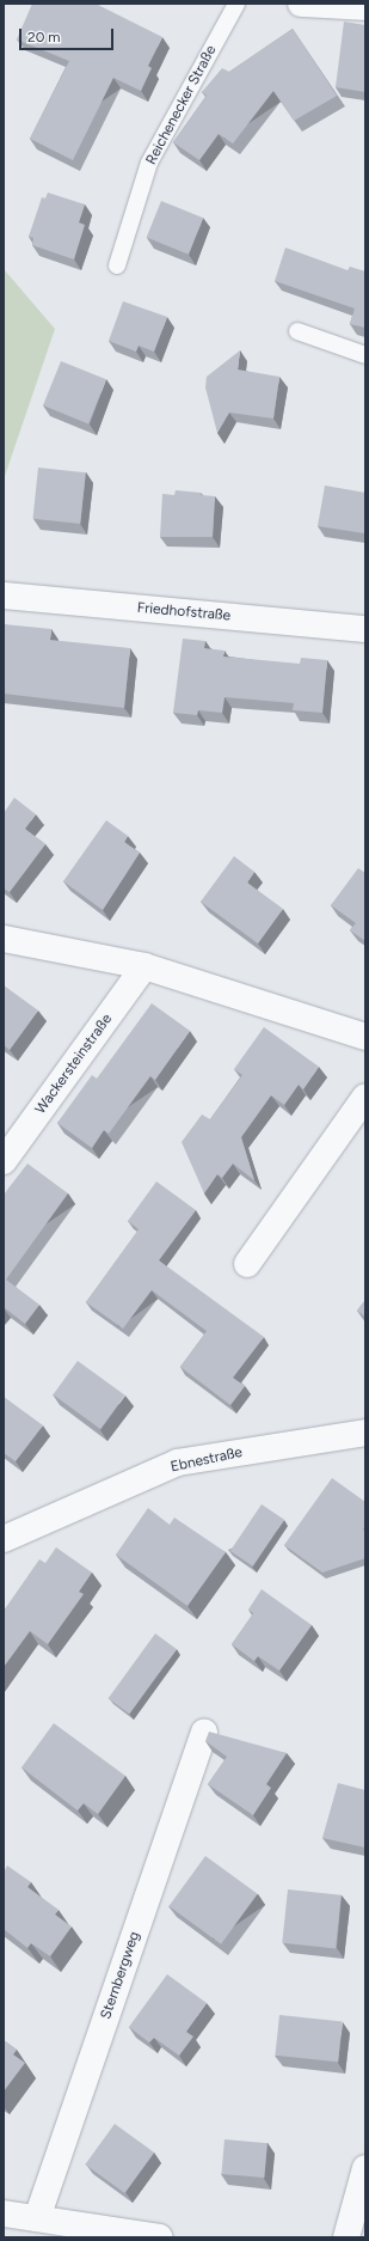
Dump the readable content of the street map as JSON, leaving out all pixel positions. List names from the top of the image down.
{
  "streets": {
    "street": [
      "Friedhofstraße",
      "Wackersteinstraße",
      "Ebnestraße",
      "Sternbergweg"
    ],
    "lane": ["Reichenecker Straße"]
  },
  "scale_bar": "20 m"
}
